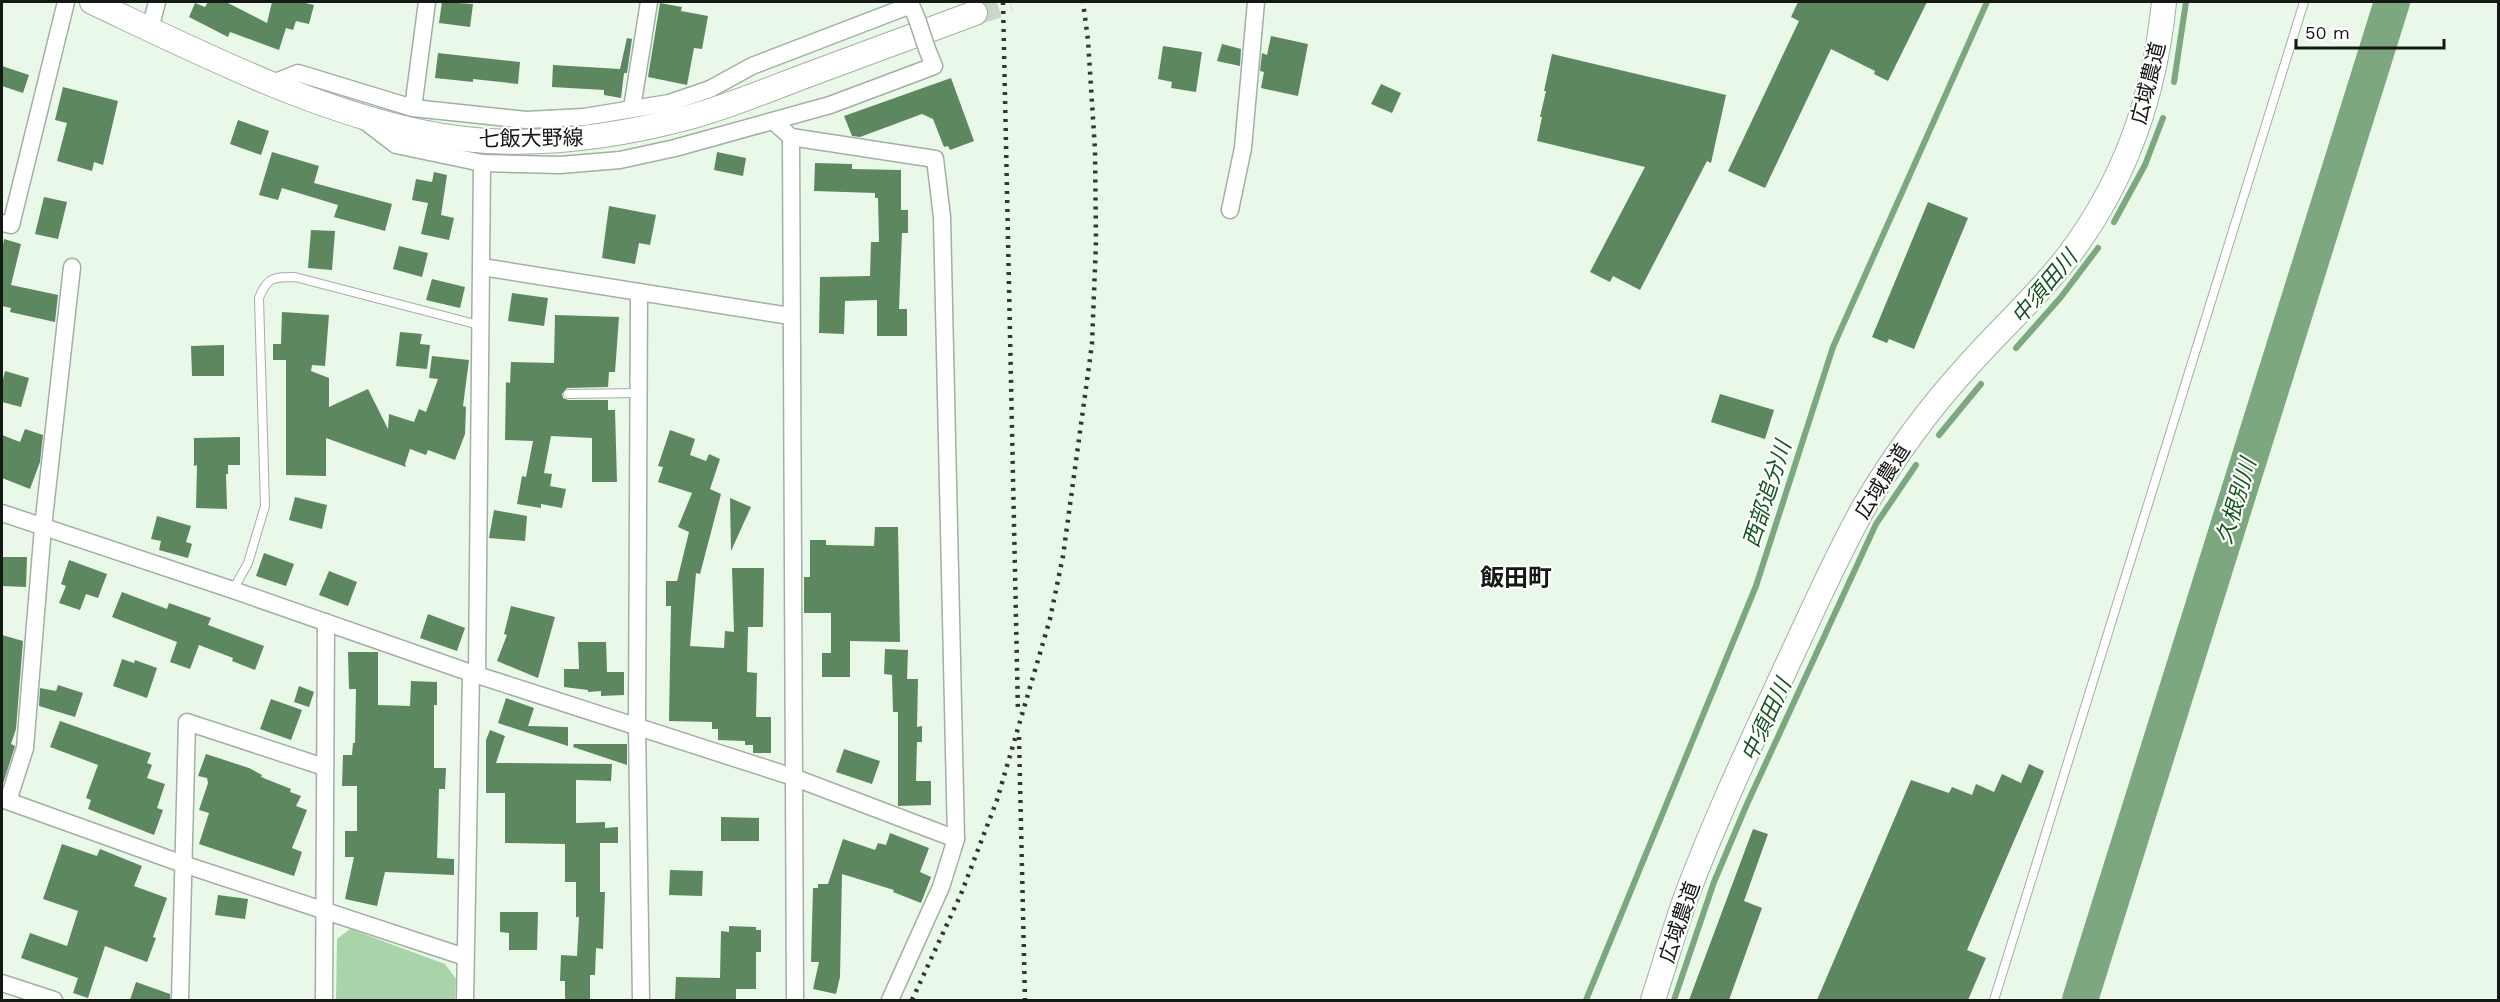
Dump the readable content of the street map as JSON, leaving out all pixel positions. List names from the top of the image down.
{
  "streets": {
    "street": ["広域農道", "七飯大野線"]
  },
  "districts": ["飯田町"],
  "water": ["中須田川", "西部追分川", "久根別川"],
  "scale_bar": "50 m"
}
